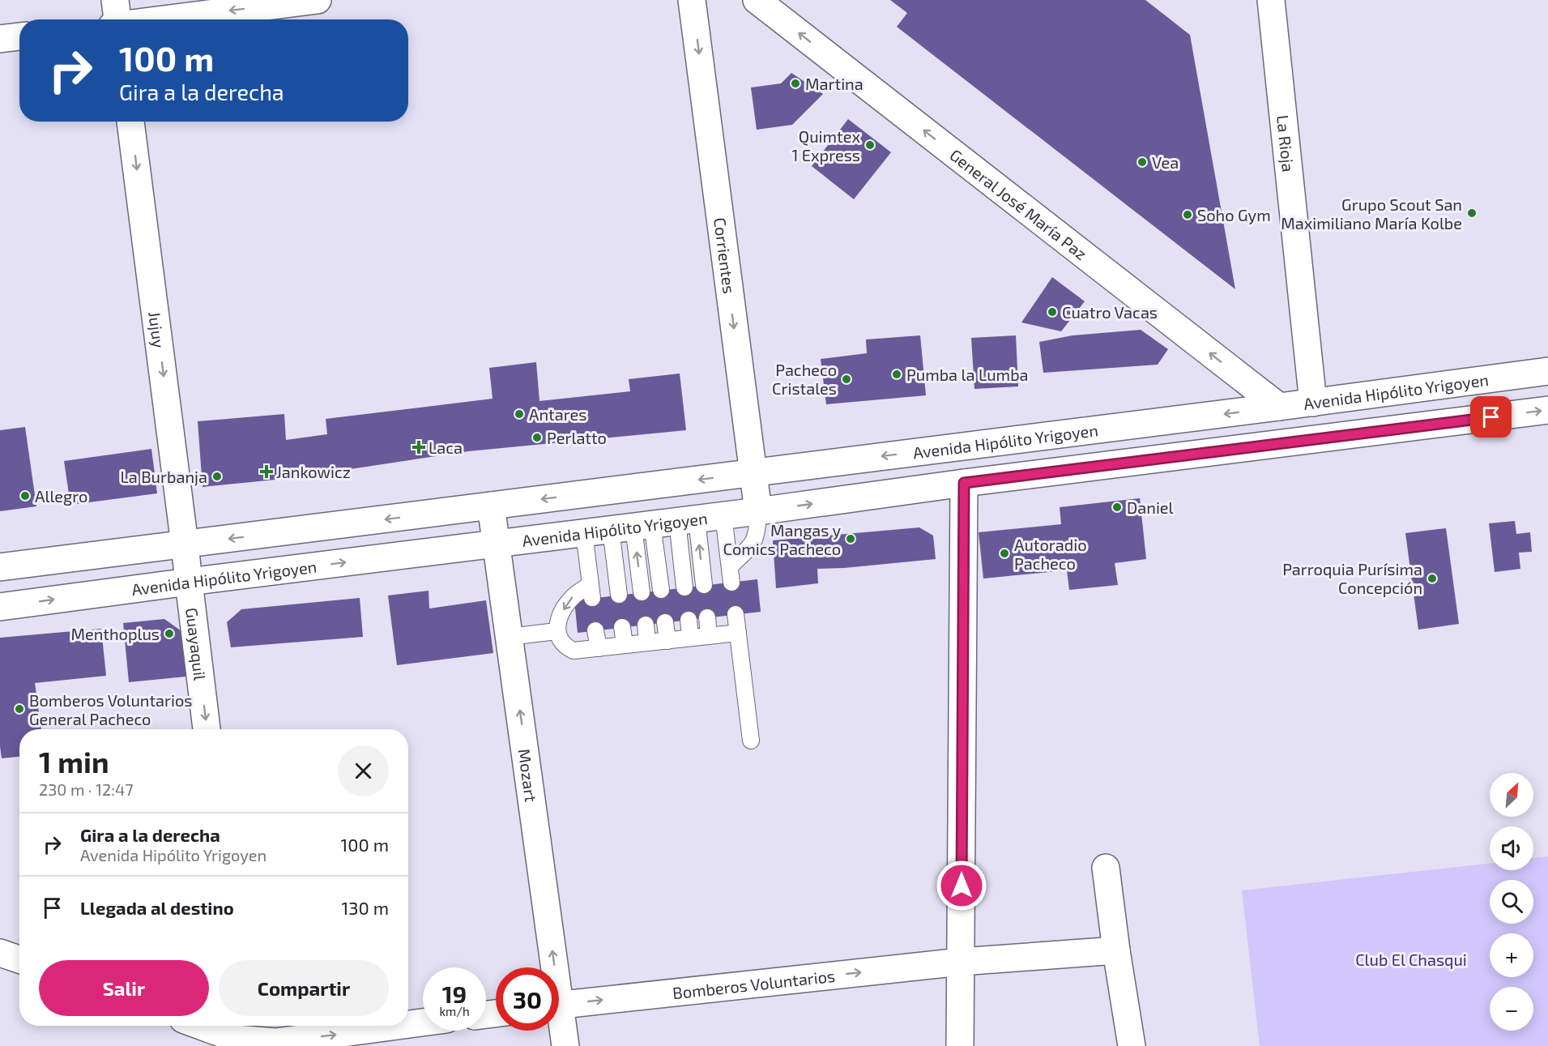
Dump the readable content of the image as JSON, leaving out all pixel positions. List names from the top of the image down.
{
  "streets": {
    "street": [
      "La Rioja",
      "General José María Paz",
      "Corrientes",
      "Jujuy",
      "Avenida Hipólito Yrigoyen",
      "Guayaquil",
      "Mozart",
      "Bomberos Voluntarios"
    ]
  },
  "crossings": [
    ["La Rioja", "Avenida Hipólito Yrigoyen"],
    ["General José María Paz", "Avenida Hipólito Yrigoyen"],
    ["Corrientes", "Avenida Hipólito Yrigoyen"],
    ["Jujuy", "Avenida Hipólito Yrigoyen"],
    ["Jujuy", "Guayaquil"],
    ["Avenida Hipólito Yrigoyen", "Guayaquil"],
    ["Avenida Hipólito Yrigoyen", "Mozart"]
  ],
  "one_way": [
    "General José María Paz",
    "Corrientes",
    "Jujuy",
    "Guayaquil",
    "Mozart",
    "Bomberos Voluntarios"
  ],
  "parks": ["Club El Chasqui"],
  "places": {
    "other": [
      "Martina",
      "Quimtex 1 Express",
      "Vea",
      "Grupo Scout San Maximiliano María Kolbe",
      "Soho Gym",
      "Cuatro Vacas",
      "Pumba la Lumba",
      "Pacheco Cristales",
      "Antares",
      "Perlatto",
      "La Burbanja",
      "Allegro",
      "Daniel",
      "Mangas y Comics Pacheco",
      "Autoradio Pacheco",
      "Parroquia Purísima Concepción",
      "Menthoplus",
      "Bomberos Voluntarios General Pacheco"
    ],
    "health": ["Laca", "Jankowicz"]
  },
  "north": "top right",
  "page": {
    "turn": ["100 m", "Gira a la derecha"],
    "heading": ["1 min", "230 m · 12:47"],
    "map_buttons": ["+", "−"],
    "list": [
      {
        "name": "Gira a la derecha",
        "note": "Avenida Hipólito Yrigoyen",
        "value": "100 m"
      },
      {
        "name": "Llegada al destino",
        "value": "130 m"
      }
    ],
    "buttons": ["Salir", "Compartir"],
    "speed": "19 km/h",
    "limit": "30"
  }
}
